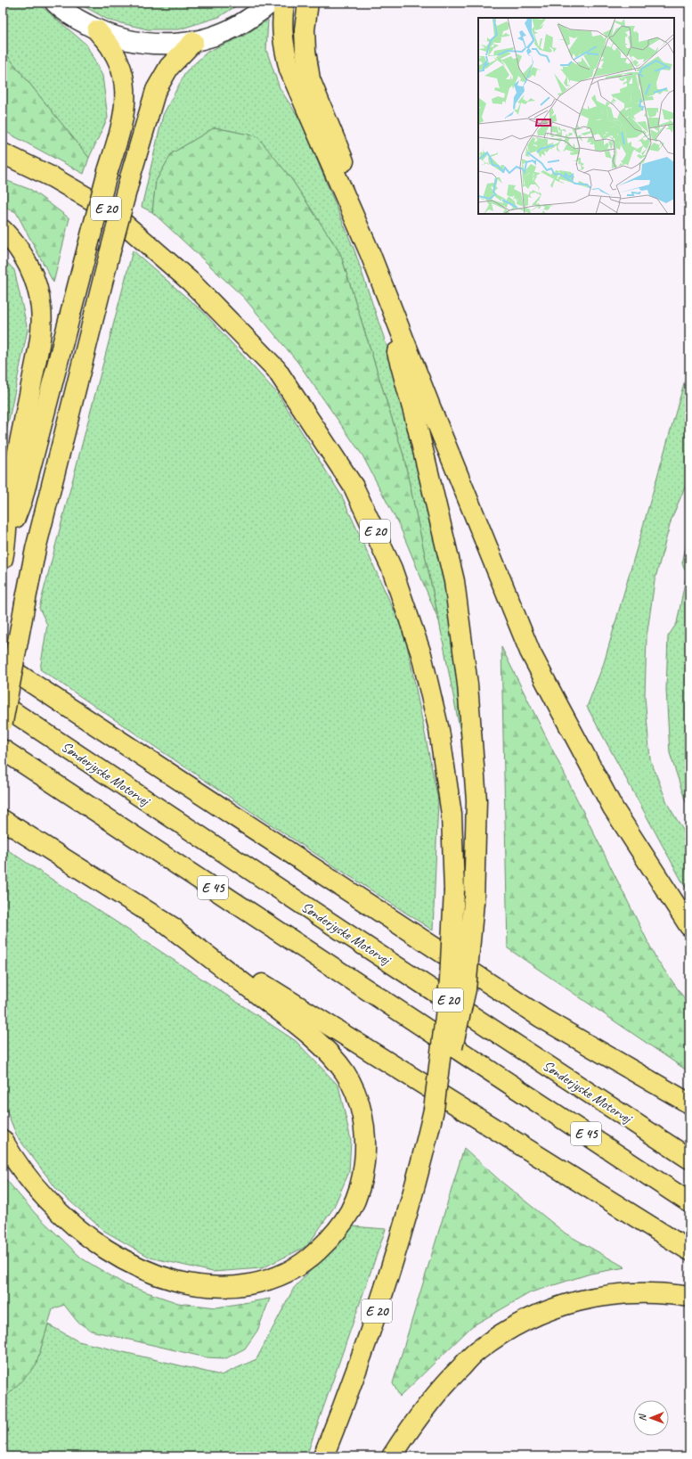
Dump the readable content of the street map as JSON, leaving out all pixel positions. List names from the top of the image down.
{
  "streets": {
    "highway": ["E 20", "Sønderjyske Motorvej", "E 45"]
  },
  "north": "left"
}
